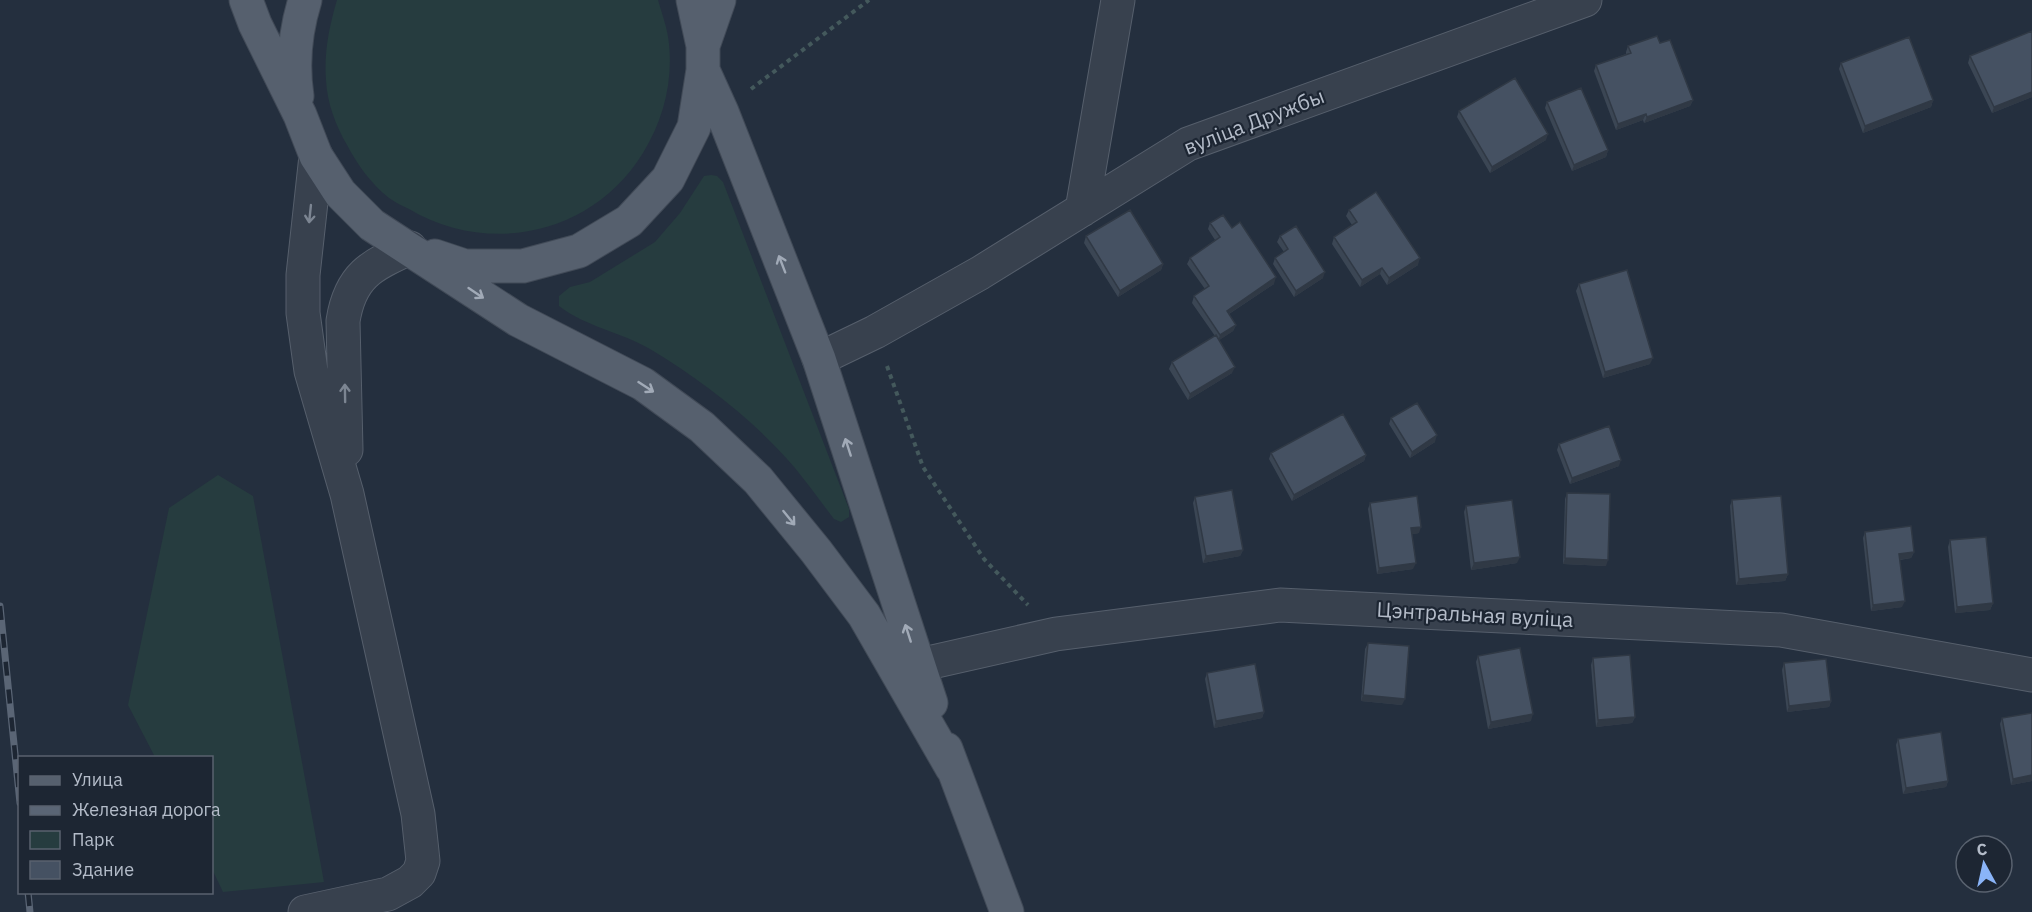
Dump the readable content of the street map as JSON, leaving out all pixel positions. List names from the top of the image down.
{
  "streets": {
    "street": ["вуліца Дружбы", "Цэнтральная вуліца"]
  },
  "legend": [
    "Улица",
    "Железная дорога",
    "Парк",
    "Здание"
  ],
  "north": "top"
}
